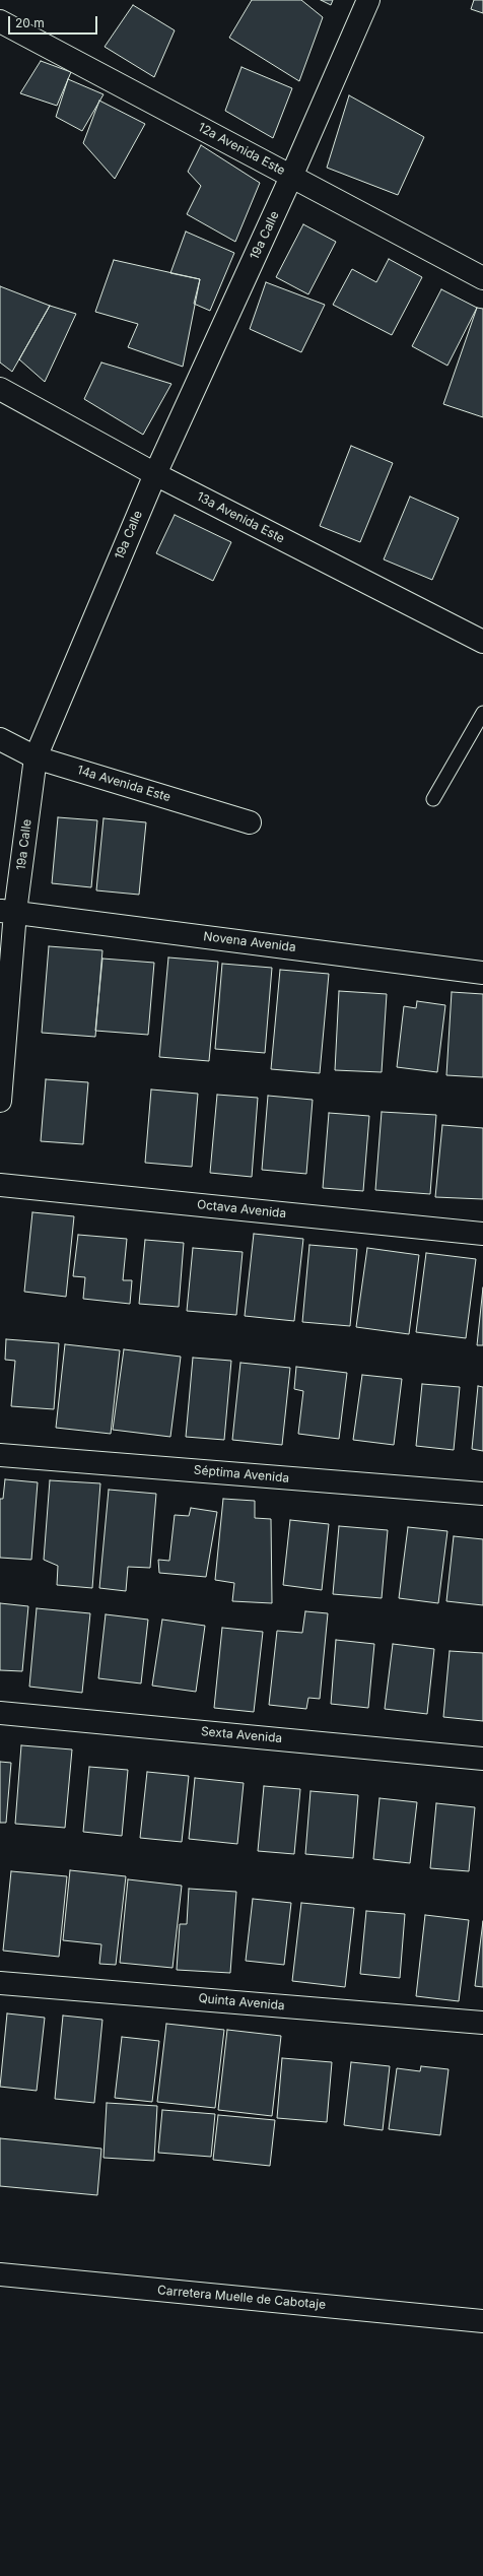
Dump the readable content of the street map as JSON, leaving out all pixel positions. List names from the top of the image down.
{
  "streets": {
    "street": [
      "12a Avenida Este",
      "19a Calle",
      "13a Avenida Este",
      "14a Avenida Este",
      "Novena Avenida",
      "Octava Avenida",
      "Séptima Avenida",
      "Sexta Avenida",
      "Quinta Avenida",
      "Carretera Muelle de Cabotaje"
    ]
  },
  "crossings": [
    ["12a Avenida Este", "19a Calle"],
    ["19a Calle", "13a Avenida Este"],
    ["19a Calle", "14a Avenida Este"],
    ["19a Calle", "Novena Avenida"]
  ],
  "scale_bar": "20 m"
}
